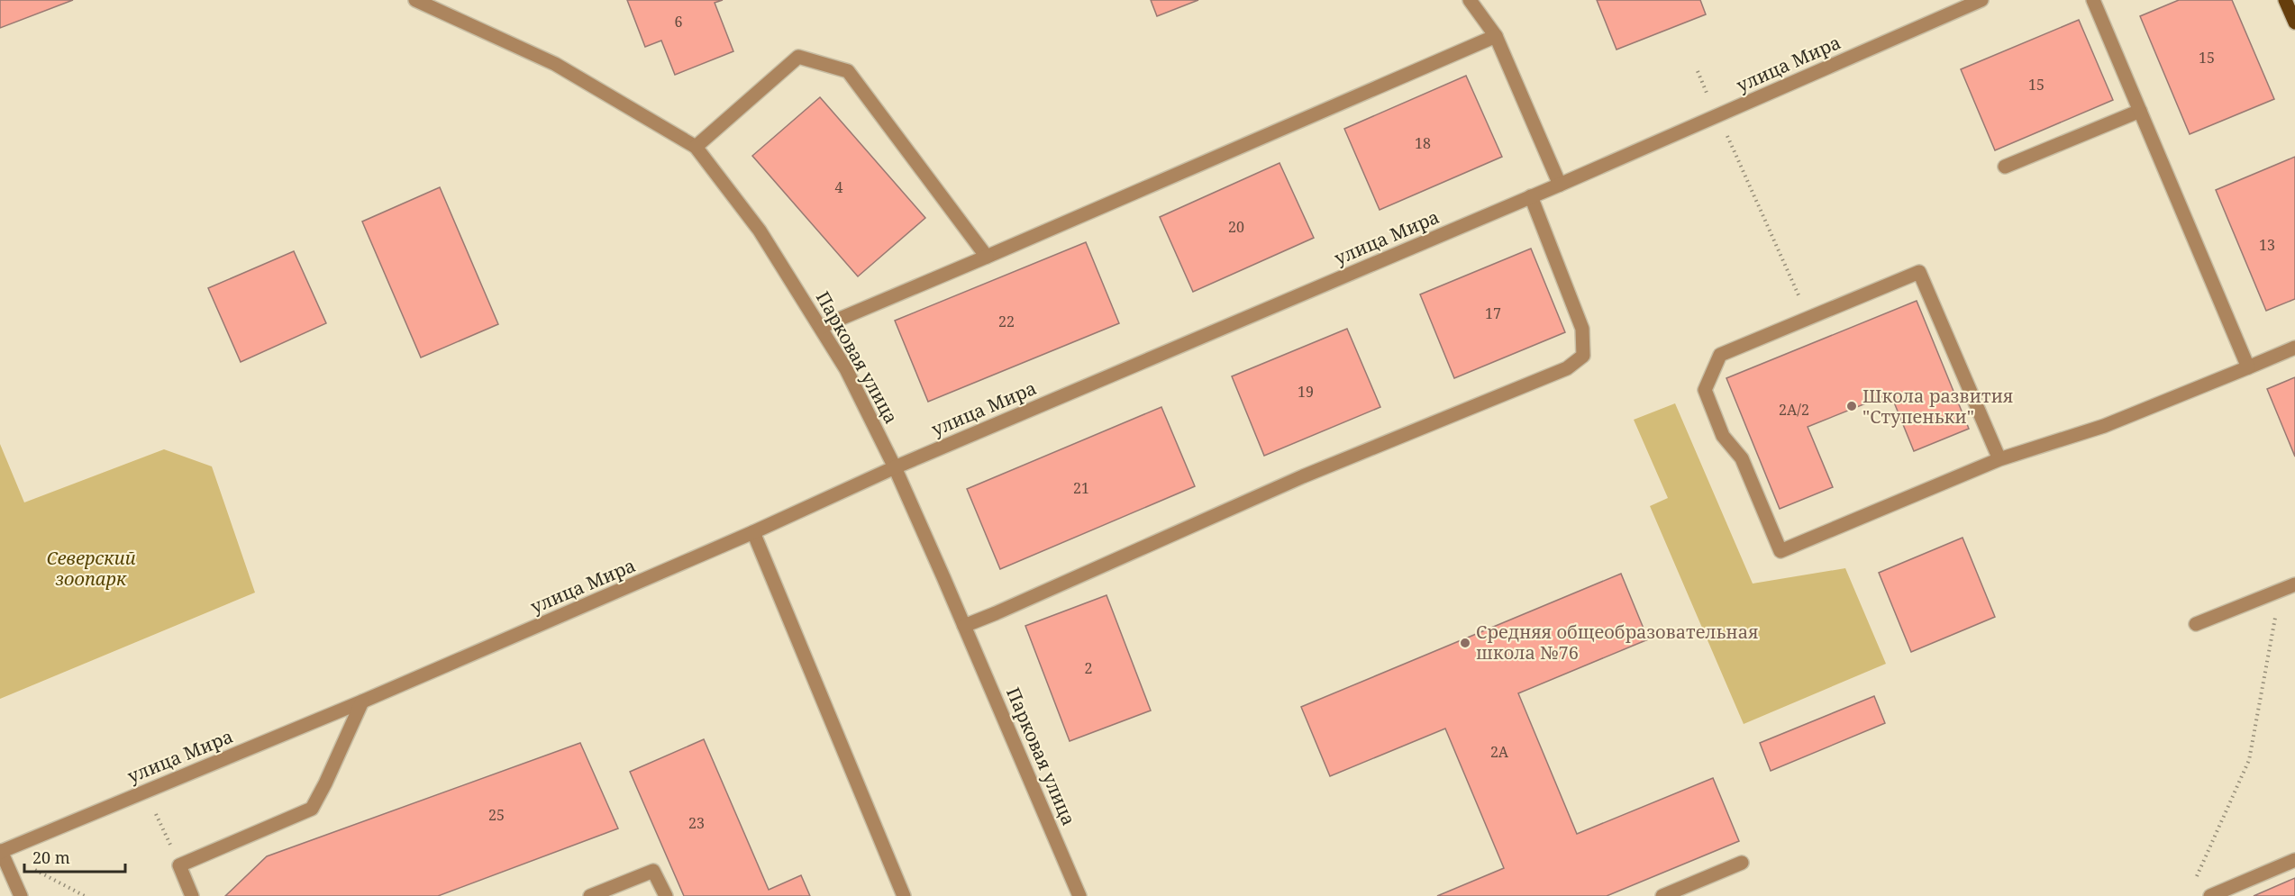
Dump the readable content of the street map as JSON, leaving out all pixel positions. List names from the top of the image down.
{
  "streets": {
    "street": ["улица Мира", "Парковая улица"]
  },
  "crossings": [
    ["улица Мира", "Парковая улица"]
  ],
  "parks": ["Северский зоопарк"],
  "places": ["Школа развития \"Ступеньки\"", "Средняя общеобразовательная школа №76"],
  "house_numbers": [
    "6",
    "15",
    "15",
    "18",
    "4",
    "20",
    "13",
    "17",
    "22",
    "19",
    "2А/2",
    "21",
    "2",
    "2А",
    "25",
    "23"
  ],
  "scale_bar": "20 m"
}
